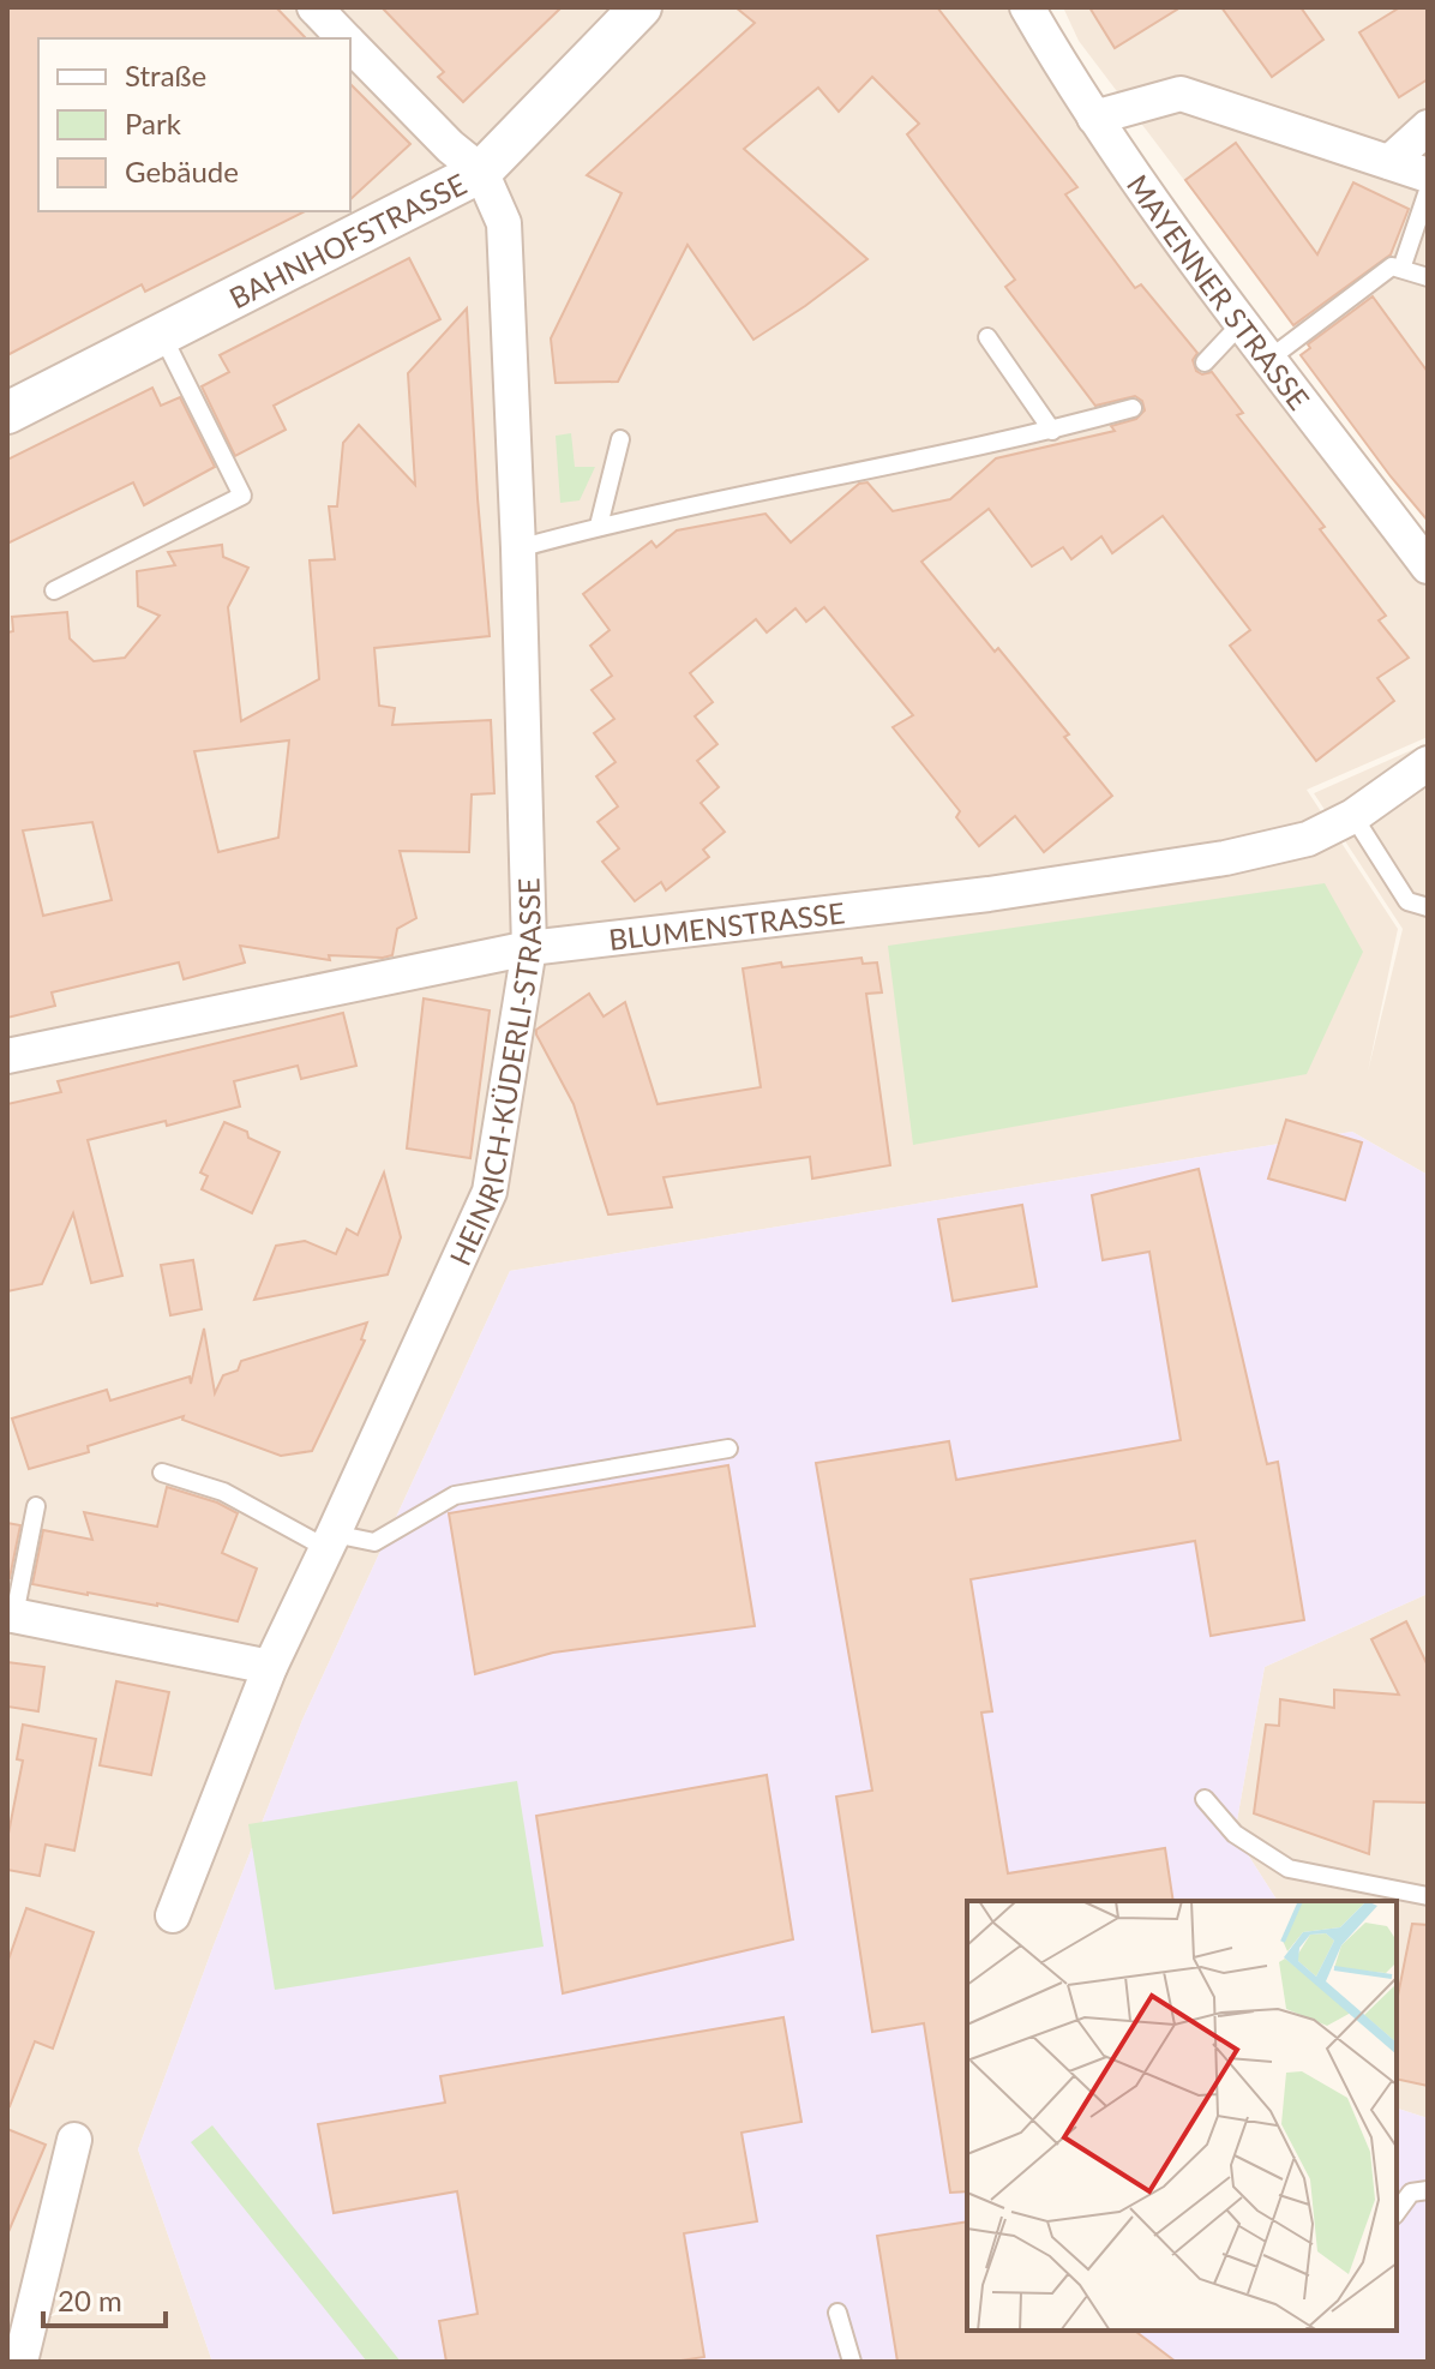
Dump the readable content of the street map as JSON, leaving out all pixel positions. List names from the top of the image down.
{
  "streets": {
    "street": [
      "BAHNHOFSTRASSE",
      "MAYENNER STRASSE",
      "BLUMENSTRASSE",
      "HEINRICH-KÜDERLI-STRASSE"
    ]
  },
  "crossings": [
    ["BAHNHOFSTRASSE", "HEINRICH-KÜDERLI-STRASSE"],
    ["BLUMENSTRASSE", "HEINRICH-KÜDERLI-STRASSE"]
  ],
  "legend": ["Straße", "Park", "Gebäude"],
  "scale_bar": "20 m"
}
